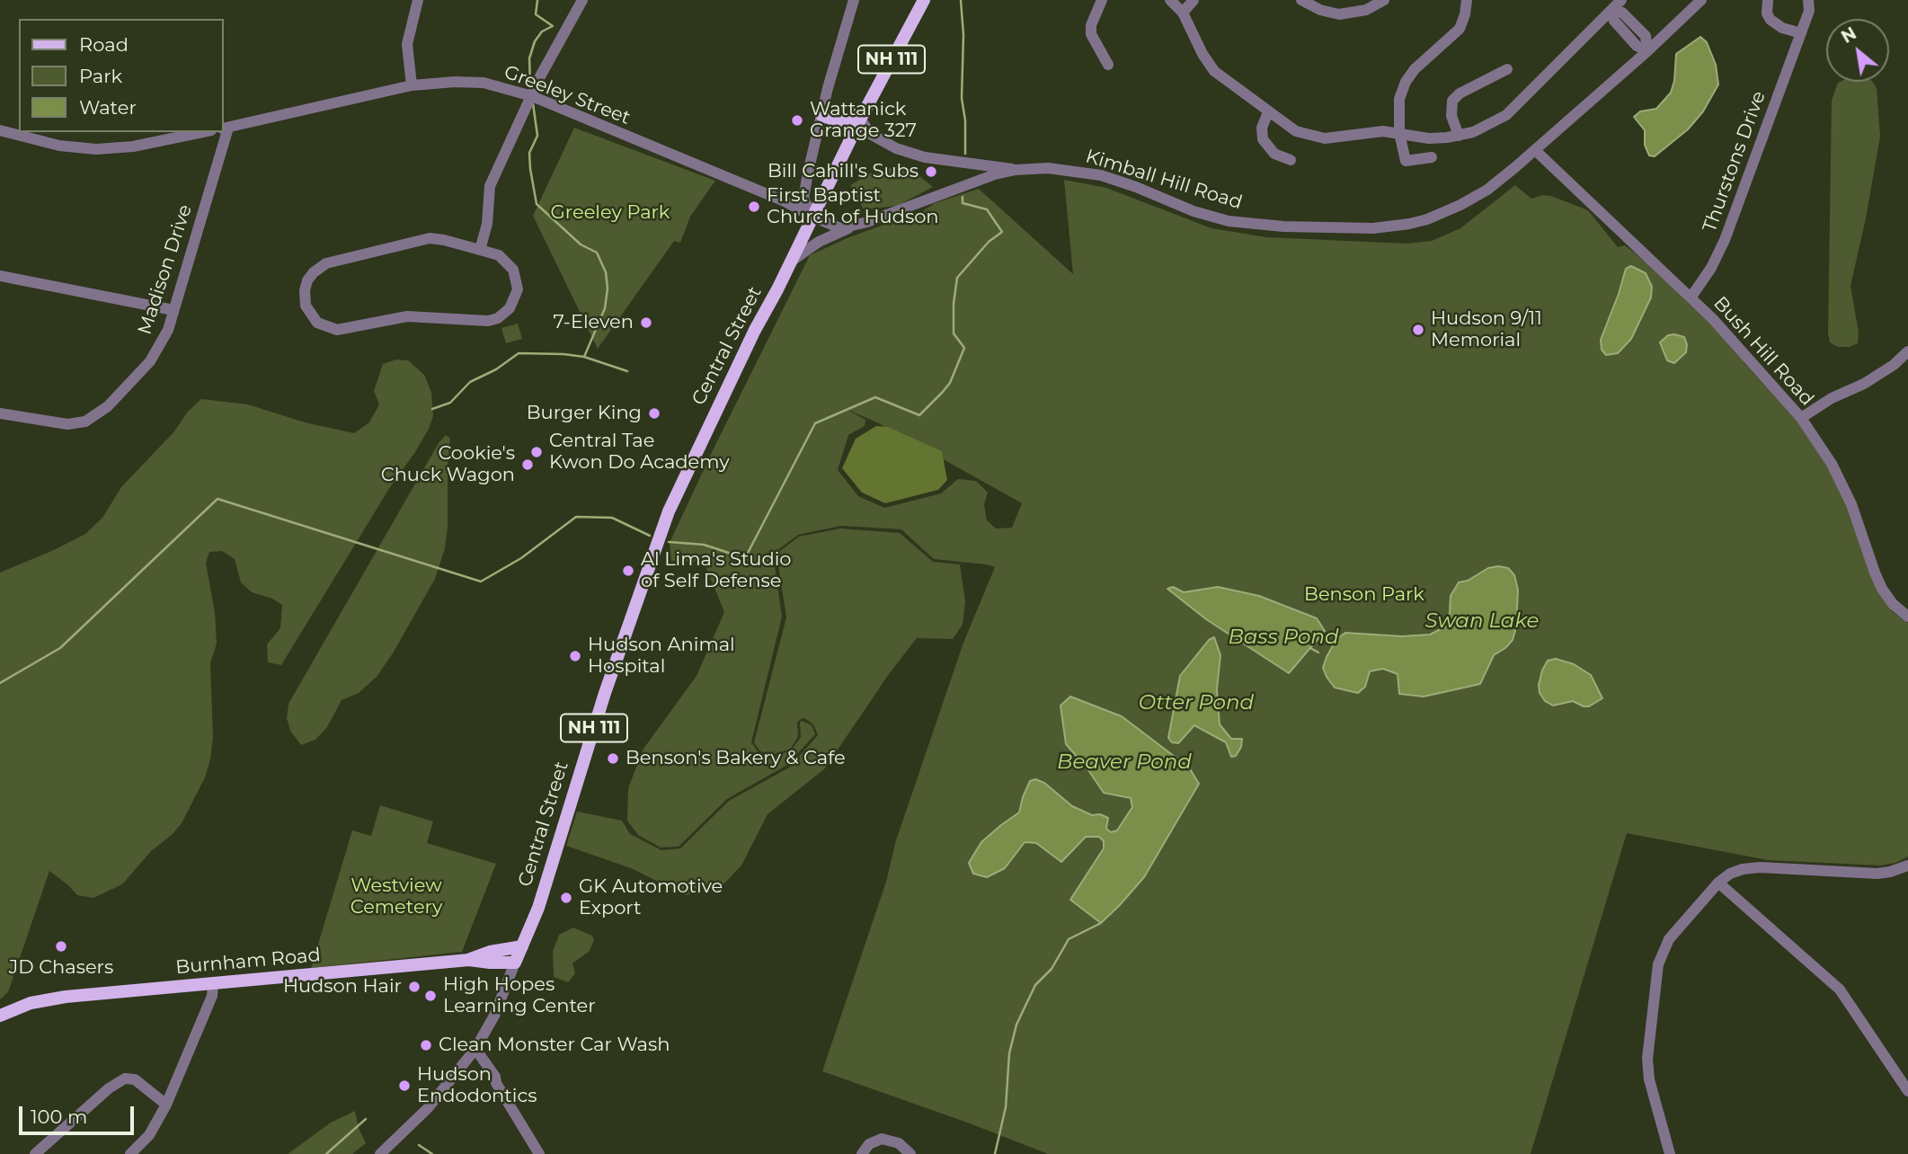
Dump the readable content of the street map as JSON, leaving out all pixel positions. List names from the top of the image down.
{
  "streets": {
    "main road": ["NH 111", "Central Street", "Burnham Road"],
    "street": [
      "Greeley Street",
      "Thurstons Drive",
      "Kimball Hill Road",
      "Madison Drive",
      "Bush Hill Road"
    ]
  },
  "crossings": [
    ["Greeley Street", "Madison Drive"],
    ["Greeley Street", "Central Street"],
    ["Thurstons Drive", "Bush Hill Road"],
    ["Kimball Hill Road", "Central Street"],
    ["Kimball Hill Road", "Bush Hill Road"],
    ["Central Street", "Burnham Road"]
  ],
  "water": [
    "Swan Lake",
    "Bass Pond",
    "Otter Pond",
    "Beaver Pond"
  ],
  "parks": ["Greeley Park", "Benson Park", "Westview Cemetery"],
  "places": [
    "Wattanick Grange 327",
    "Bill Cahill's Subs",
    "First Baptist Church of Hudson",
    "7-Eleven",
    "Hudson 9/11 Memorial",
    "Burger King",
    "Central Tae Kwon Do Academy",
    "Cookie's Chuck Wagon",
    "Al Lima's Studio of Self Defense",
    "Hudson Animal Hospital",
    "Benson's Bakery & Cafe",
    "GK Automotive Export",
    "JD Chasers",
    "Hudson Hair",
    "High Hopes Learning Center",
    "Clean Monster Car Wash",
    "Hudson Endodontics"
  ],
  "legend": ["Road", "Park", "Water"],
  "scale_bar": "100 m",
  "north": "top left"
}
